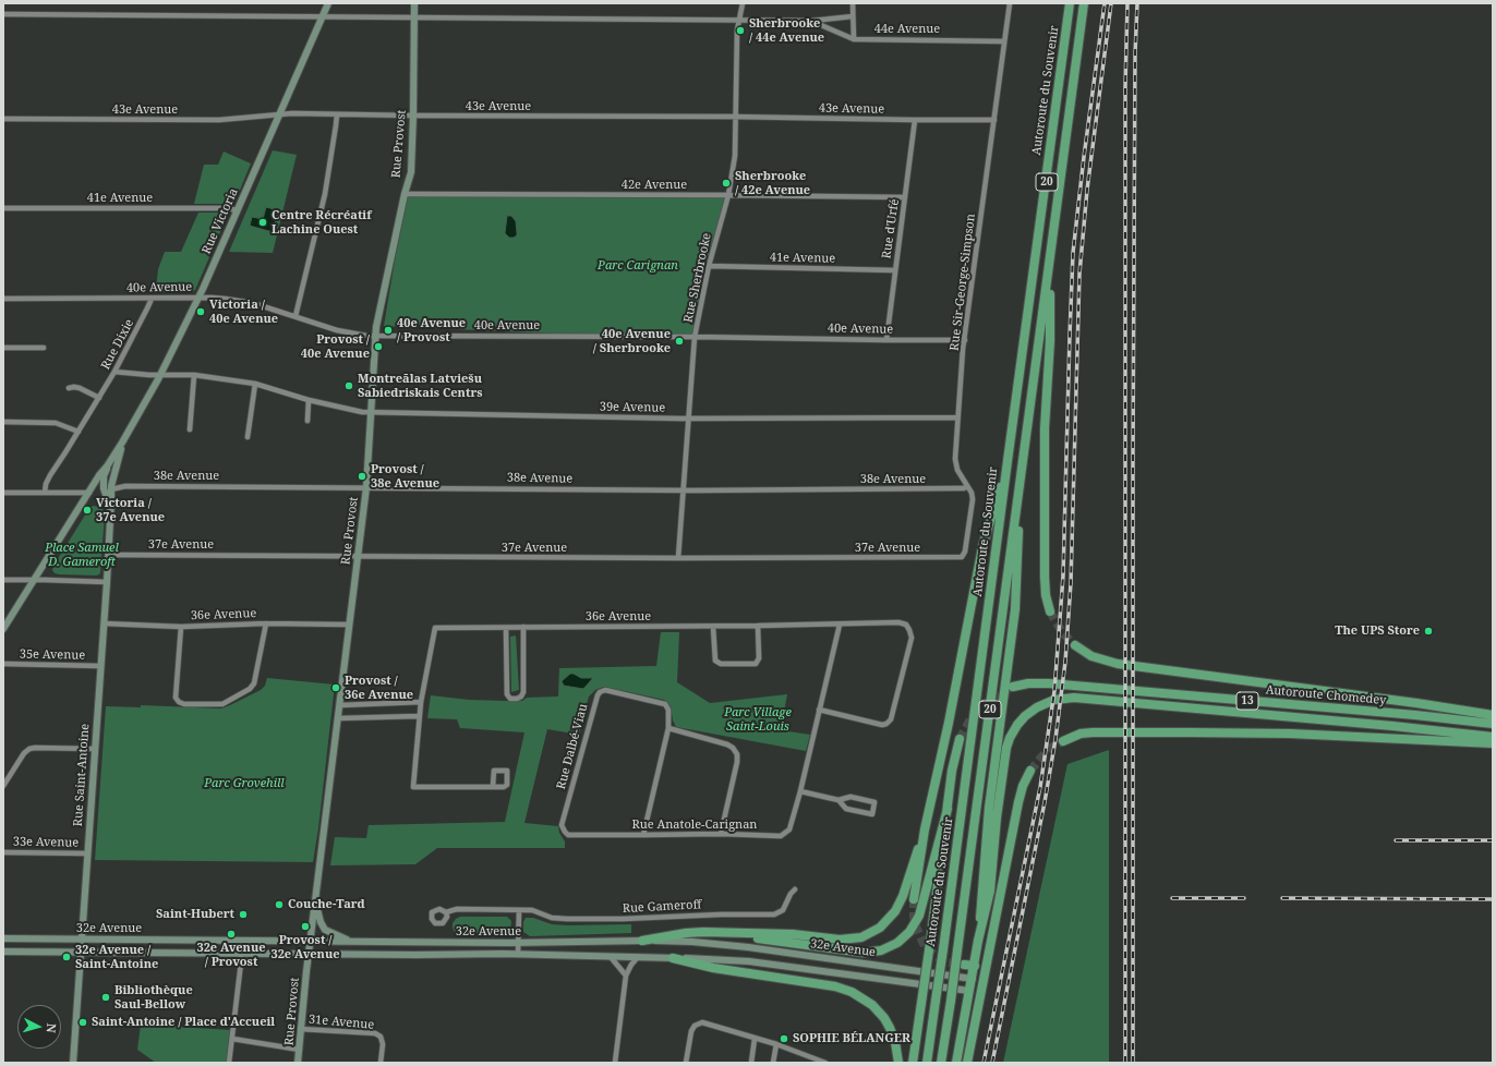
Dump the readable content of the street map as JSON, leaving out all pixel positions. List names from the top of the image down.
{
  "streets": {
    "highway": [
      "Autoroute du Souvenir",
      "20",
      "Autoroute Chomedey",
      "13"
    ],
    "main road": [
      "Rue Provost",
      "Rue Victoria",
      "Rue Saint-Antoine",
      "32e Avenue"
    ],
    "street": [
      "44e Avenue",
      "43e Avenue",
      "42e Avenue",
      "41e Avenue",
      "Rue d'Urfé",
      "Rue Sherbrooke",
      "Rue Sir-George-Simpson",
      "40e Avenue",
      "Rue Dixie",
      "39e Avenue",
      "38e Avenue",
      "37e Avenue",
      "36e Avenue",
      "35e Avenue",
      "Rue Dalbé-Viau",
      "Rue Anatole-Carignan",
      "33e Avenue",
      "Rue Gameroff",
      "31e Avenue"
    ]
  },
  "crossings": [
    ["44e Avenue", "Rue Provost"],
    ["44e Avenue", "Rue Victoria"],
    ["44e Avenue", "Rue Sherbrooke"],
    ["44e Avenue", "Rue Sir-George-Simpson"],
    ["43e Avenue", "Rue Provost"],
    ["43e Avenue", "Rue Victoria"],
    ["43e Avenue", "Rue d'Urfé"],
    ["43e Avenue", "Rue Sherbrooke"],
    ["43e Avenue", "Rue Sir-George-Simpson"],
    ["Rue Provost", "42e Avenue"],
    ["Rue Provost", "40e Avenue"],
    ["Rue Provost", "39e Avenue"],
    ["Rue Provost", "38e Avenue"],
    ["Rue Provost", "37e Avenue"],
    ["Rue Provost", "36e Avenue"],
    ["Rue Provost", "32e Avenue"],
    ["Rue Provost", "31e Avenue"],
    ["42e Avenue", "Rue d'Urfé"],
    ["42e Avenue", "Rue Sherbrooke"],
    ["41e Avenue", "Rue Victoria"],
    ["41e Avenue", "Rue d'Urfé"],
    ["41e Avenue", "Rue Sherbrooke"],
    ["Rue Victoria", "40e Avenue"],
    ["Rue Victoria", "39e Avenue"],
    ["Rue Victoria", "38e Avenue"],
    ["Rue Victoria", "Rue Saint-Antoine"],
    ["Rue d'Urfé", "40e Avenue"],
    ["Rue Sherbrooke", "40e Avenue"],
    ["Rue Sherbrooke", "39e Avenue"],
    ["Rue Sherbrooke", "38e Avenue"],
    ["Rue Sherbrooke", "37e Avenue"],
    ["Rue Sir-George-Simpson", "40e Avenue"],
    ["Rue Sir-George-Simpson", "39e Avenue"],
    ["Rue Sir-George-Simpson", "38e Avenue"],
    ["Rue Sir-George-Simpson", "37e Avenue"],
    ["40e Avenue", "Rue Dixie"],
    ["Rue Dixie", "39e Avenue"],
    ["38e Avenue", "Rue Saint-Antoine"],
    ["37e Avenue", "Rue Saint-Antoine"],
    ["36e Avenue", "Rue Saint-Antoine"],
    ["36e Avenue", "Rue Anatole-Carignan"],
    ["35e Avenue", "Rue Saint-Antoine"],
    ["Rue Dalbé-Viau", "Rue Anatole-Carignan"],
    ["Rue Saint-Antoine", "33e Avenue"],
    ["Rue Saint-Antoine", "32e Avenue"]
  ],
  "parks": [
    "Parc Carignan",
    "Place Samuel D. Gameroft",
    "Parc Village Saint-Louis",
    "Parc Grovehill"
  ],
  "places": [
    "Sherbrooke / 44e Avenue",
    "Sherbrooke / 42e Avenue",
    "Centre Récréatif Lachine Ouest",
    "Victoria / 40e Avenue",
    "40e Avenue / Provost",
    "40e Avenue / Sherbrooke",
    "Provost / 40e Avenue",
    "Montreālas Latviešu Sabiedriskais Centrs",
    "Provost / 38e Avenue",
    "Victoria / 37e Avenue",
    "The UPS Store",
    "Provost / 36e Avenue",
    "Couche-Tard",
    "Saint-Hubert",
    "Provost / 32e Avenue",
    "32e Avenue / Provost",
    "32e Avenue / Saint-Antoine",
    "Bibliothèque Saul-Bellow",
    "Saint-Antoine / Place d'Accueil",
    "SOPHIE BÉLANGER"
  ],
  "north": "right"
}
